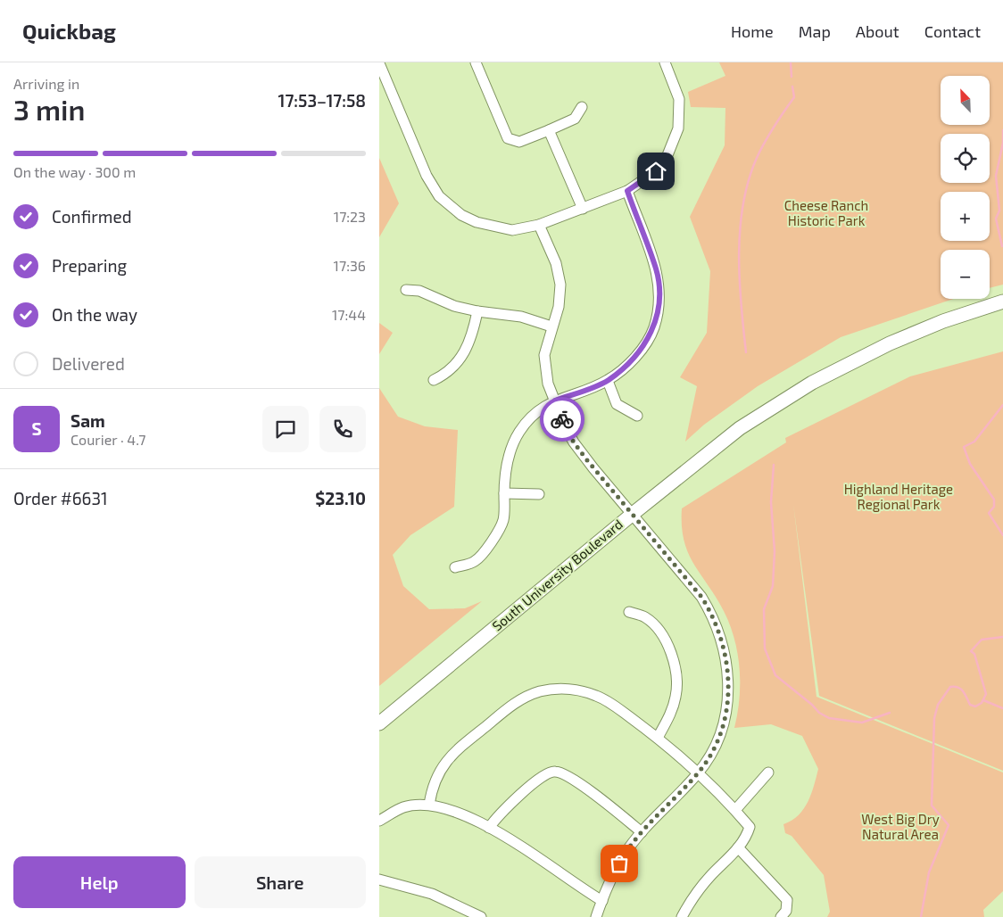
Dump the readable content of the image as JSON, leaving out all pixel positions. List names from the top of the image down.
{
  "streets": {
    "main road": ["South University Boulevard"]
  },
  "parks": ["Cheese Ranch Historic Park", "Highland Heritage Regional Park", "West Big Dry Natural Area"],
  "north": "top left",
  "page": {
    "header": "Quickbag",
    "nav": [
      "Home",
      "Map",
      "About",
      "Contact"
    ],
    "heading": ["3 min", "Arriving in", "17:53–17:58"],
    "panel": [
      "Sam",
      "Courier · 4.7",
      "Order #6631",
      "$23.10"
    ],
    "map_buttons": ["+", "−"],
    "bar": "On the way · 300 m",
    "list": [
      ["Confirmed", "17:23"],
      ["Preparing", "17:36"],
      ["On the way", "17:44"],
      "Delivered"
    ],
    "round": "S",
    "buttons": ["Help", "Share"]
  }
}
